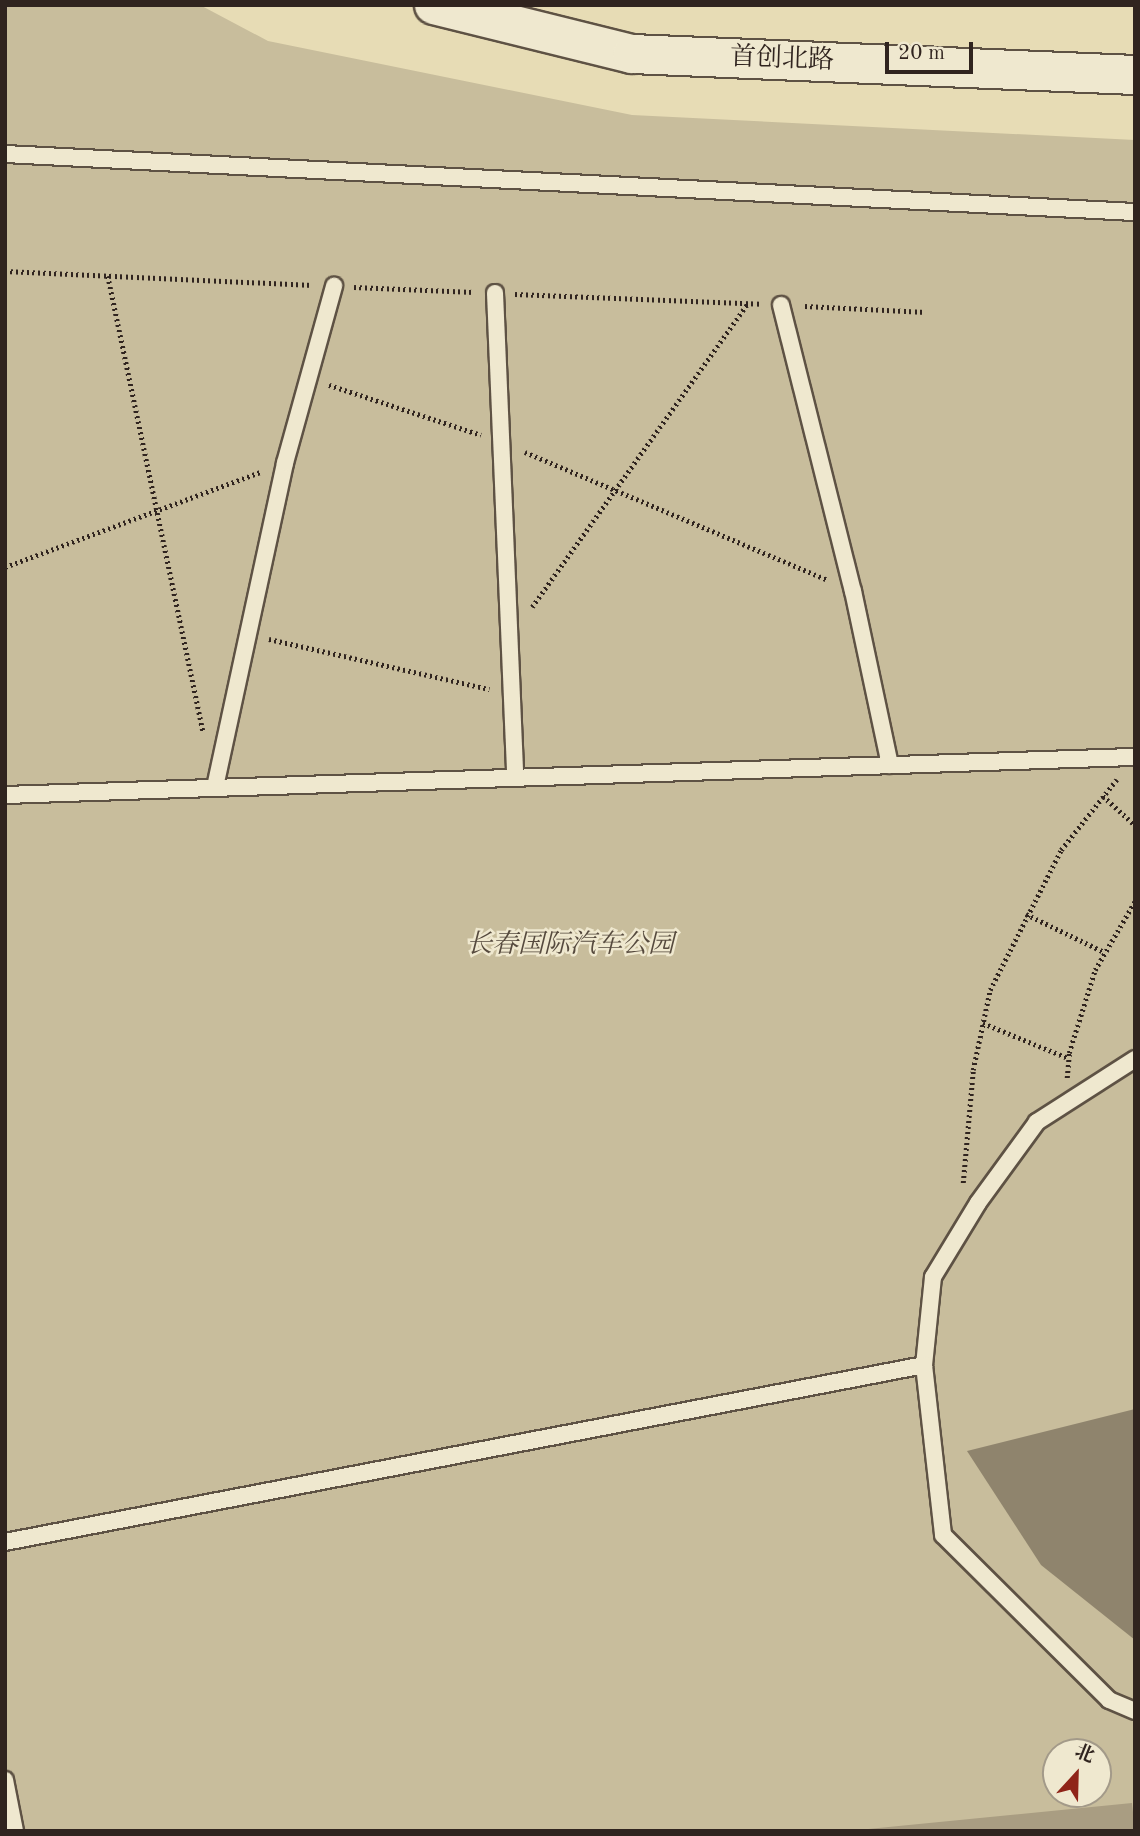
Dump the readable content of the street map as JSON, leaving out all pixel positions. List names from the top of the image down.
{
  "streets": {
    "street": ["首创北路"]
  },
  "parks": ["长春国际汽车公园"],
  "scale_bar": "20 m",
  "north": "top"
}
